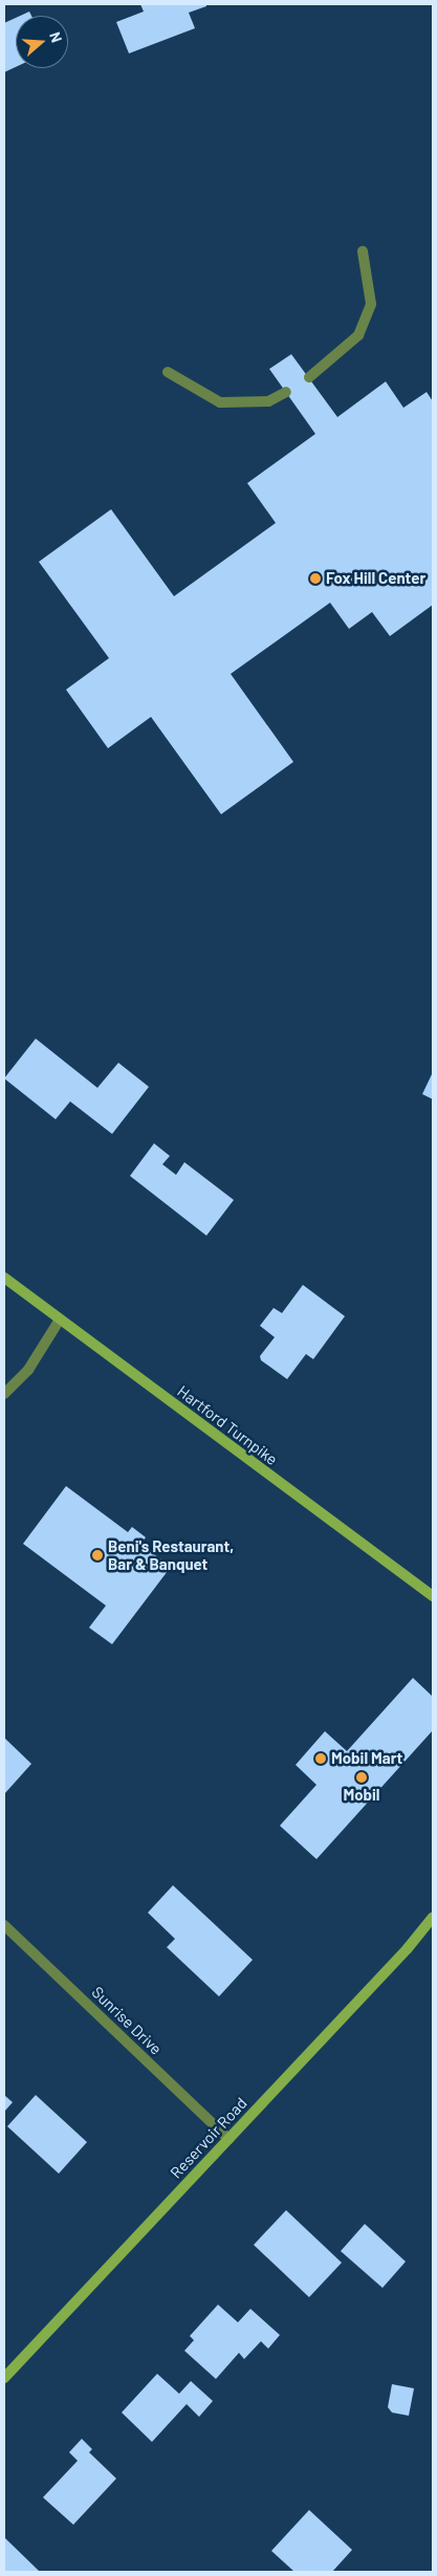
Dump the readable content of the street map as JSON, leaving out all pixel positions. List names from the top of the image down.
{
  "streets": {
    "main road": ["Hartford Turnpike", "Reservoir Road"],
    "street": ["Sunrise Drive"]
  },
  "crossings": [
    ["Sunrise Drive", "Reservoir Road"]
  ],
  "places": [
    "Fox Hill Center",
    "Beni's Restaurant, Bar & Banquet",
    "Mobil Mart",
    "Mobil"
  ],
  "north": "right"
}
